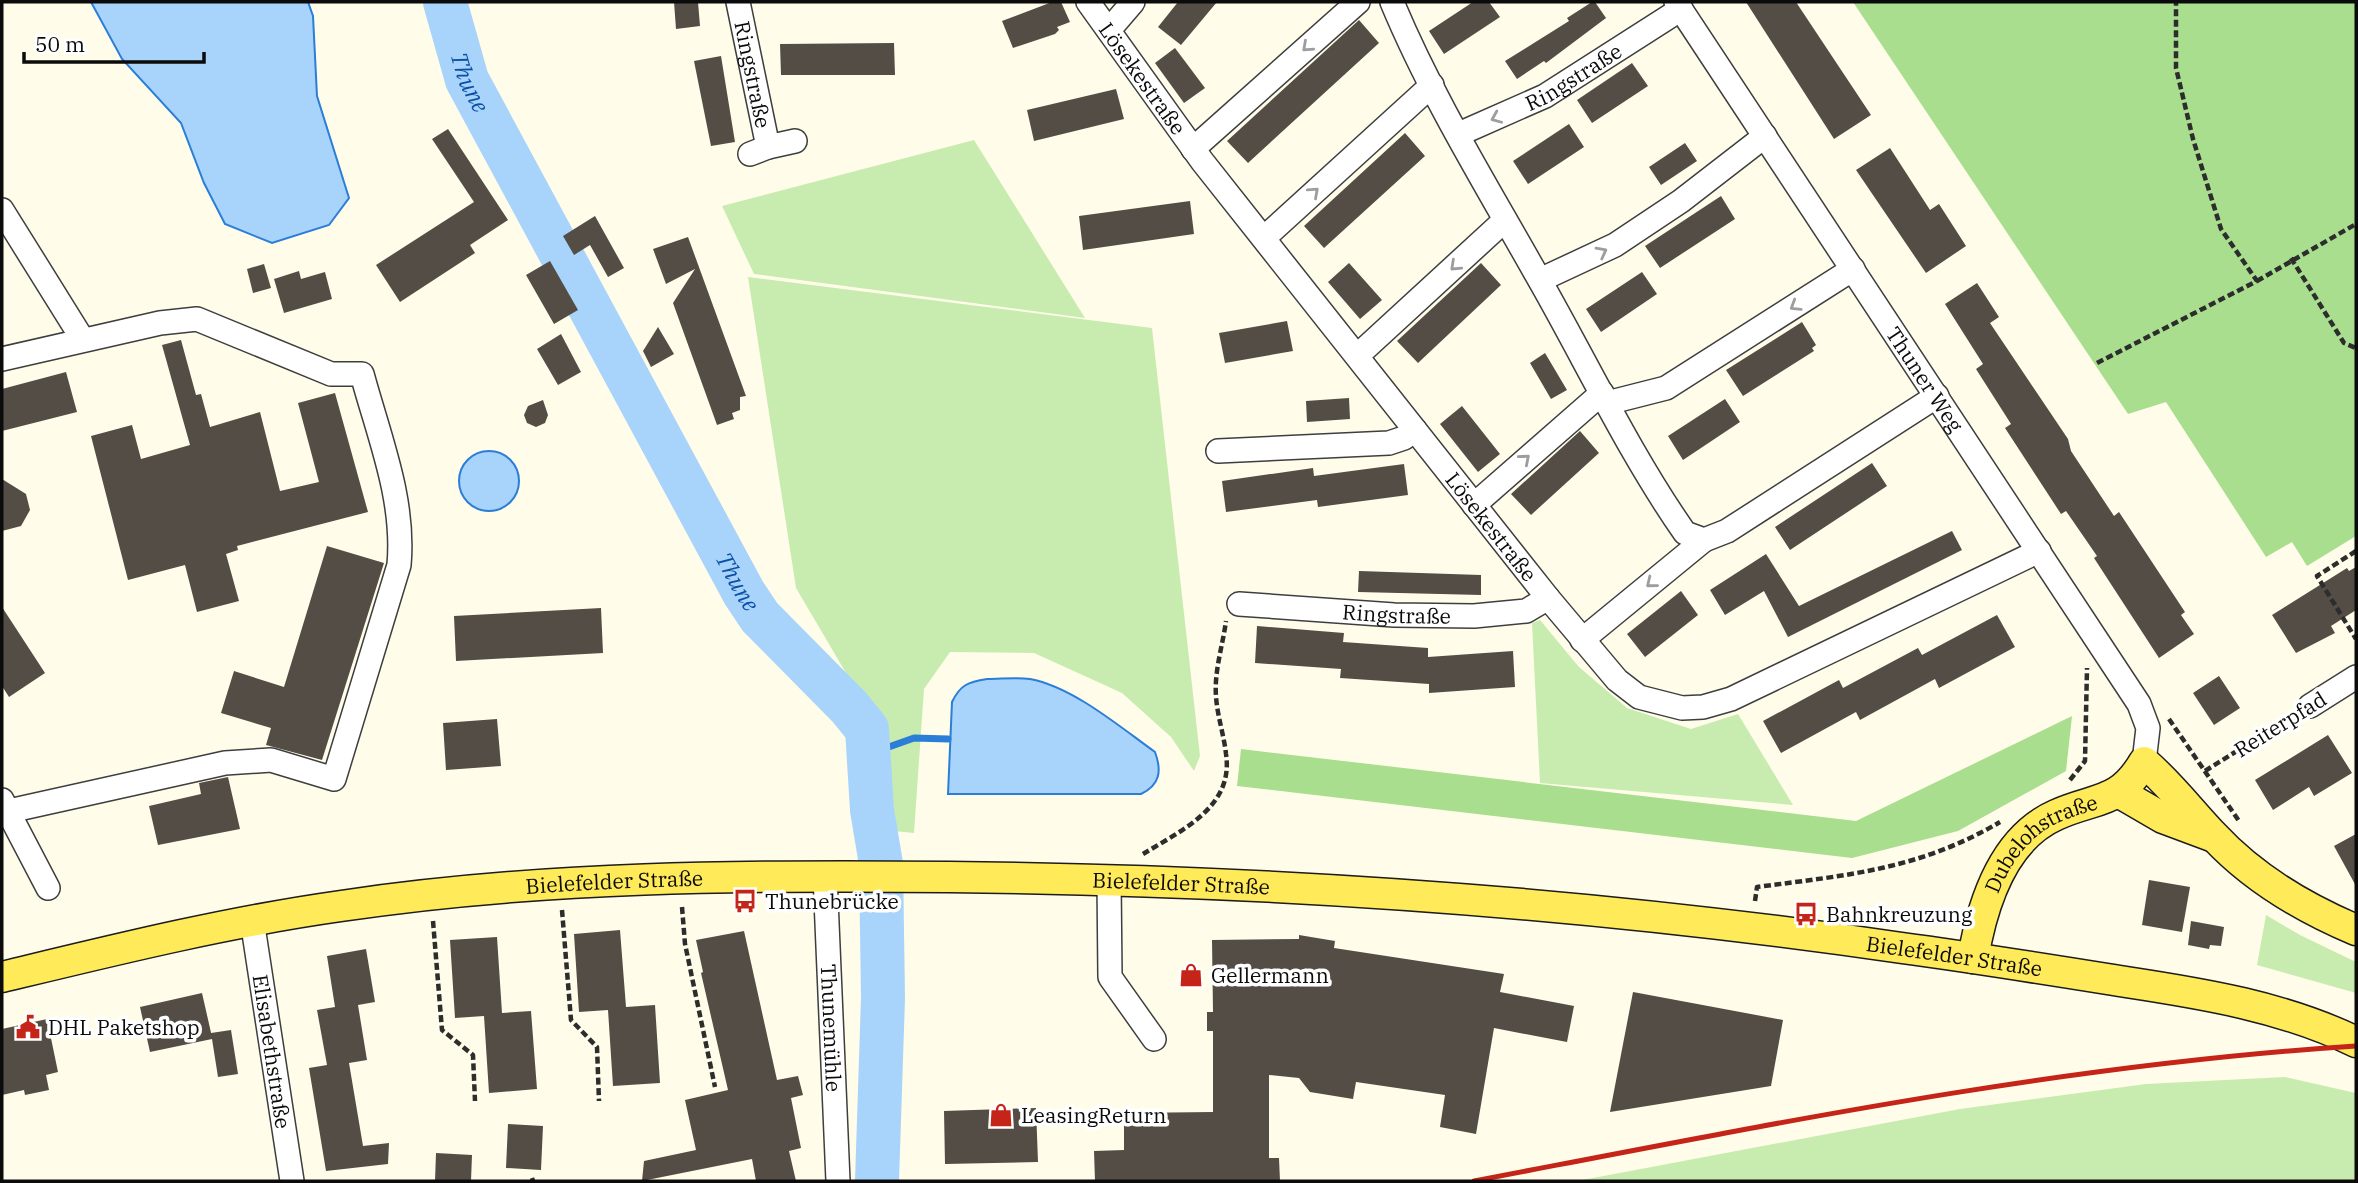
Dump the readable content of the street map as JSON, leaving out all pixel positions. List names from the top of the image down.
{
  "streets": {
    "main road": ["Dubelohstraße", "Bielefelder Straße"],
    "street": [
      "Ringstraße",
      "Lösekestraße",
      "Thuner Weg",
      "Reiterpfad",
      "Thunemühle",
      "Elisabethstraße"
    ]
  },
  "crossings": [
    ["Ringstraße", "Lösekestraße"],
    ["Ringstraße", "Thuner Weg"],
    ["Lösekestraße", "Thuner Weg"],
    ["Thuner Weg", "Dubelohstraße"],
    ["Dubelohstraße", "Bielefelder Straße"],
    ["Bielefelder Straße", "Thunemühle"],
    ["Bielefelder Straße", "Elisabethstraße"]
  ],
  "water": ["Thune"],
  "places": {
    "bus stop": ["Thunebrücke", "Bahnkreuzung"],
    "shop": ["Gellermann", "LeasingReturn"],
    "public building": ["DHL Paketshop"]
  },
  "scale_bar": "50 m"
}
